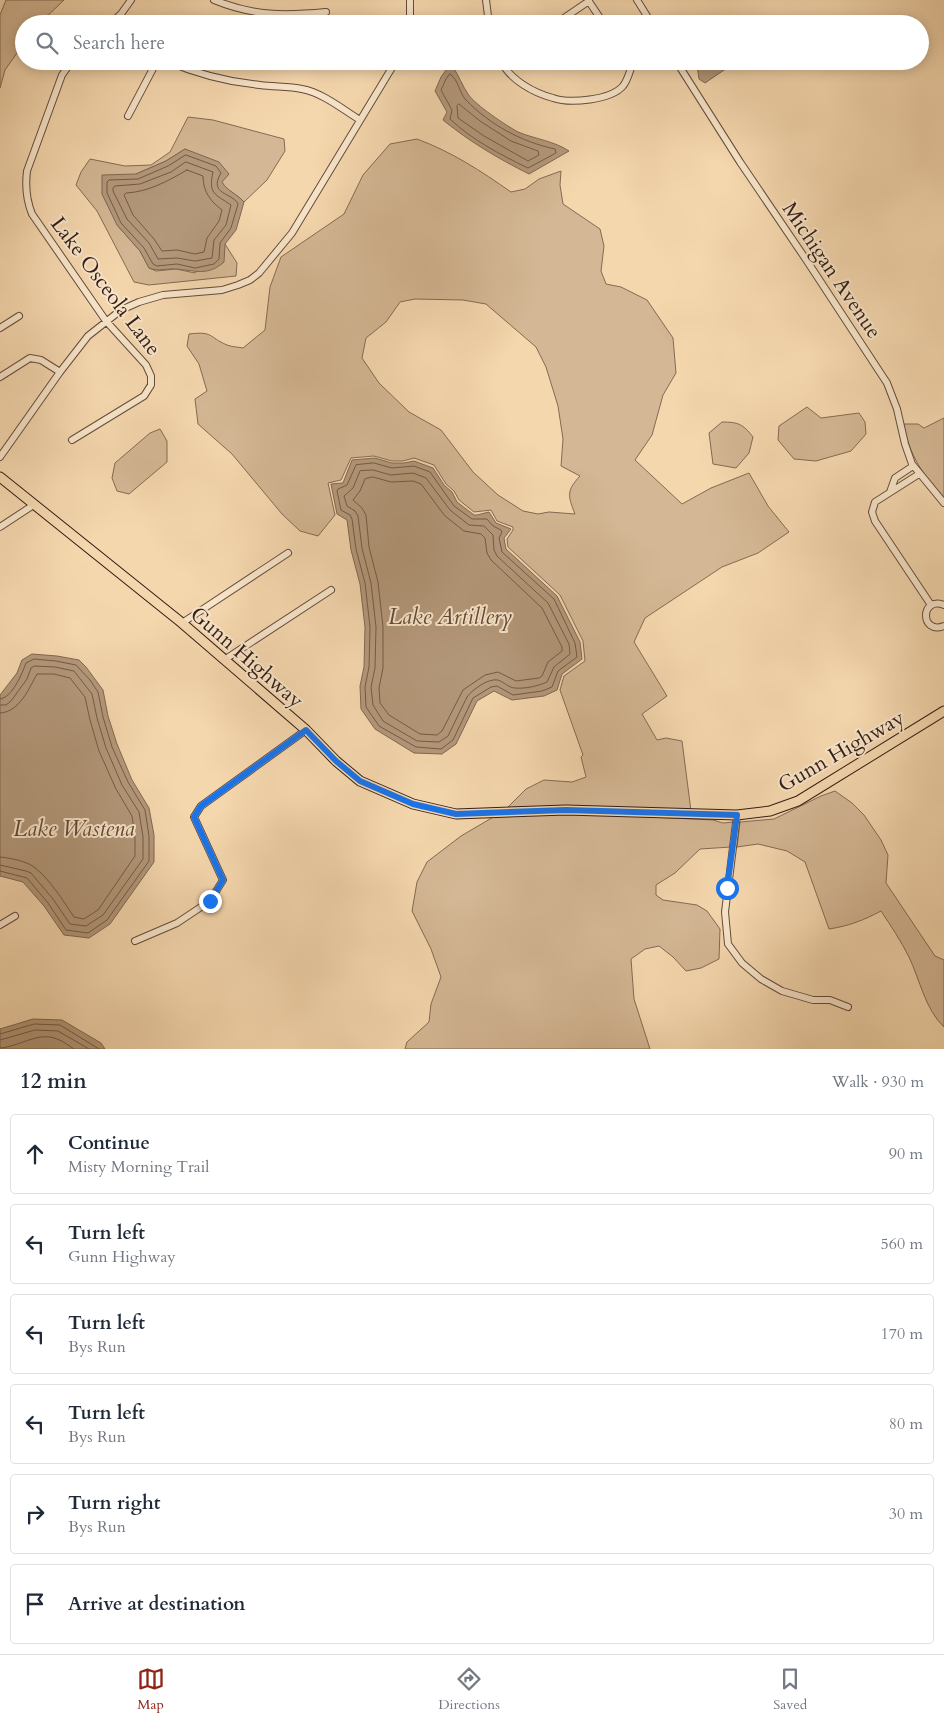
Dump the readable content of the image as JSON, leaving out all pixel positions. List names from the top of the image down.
{
  "streets": {
    "main road": ["Gunn Highway"],
    "street": ["Michigan Avenue", "Lake Osceola Lane"]
  },
  "water": ["Lake Artillery", "Lake Wastena"],
  "page": {
    "search": "Search here",
    "heading": ["12 min", "Walk · 930 m"],
    "list": [
      ["Continue", "Misty Morning Trail", "90 m"],
      ["Turn left", "Gunn Highway", "560 m"],
      ["Turn left", "Bys Run", "170 m"],
      ["Turn left", "Bys Run", "80 m"],
      ["Turn right", "Bys Run", "30 m"],
      "Arrive at destination"
    ],
    "nav": ["Map", "Directions", "Saved"]
  }
}
